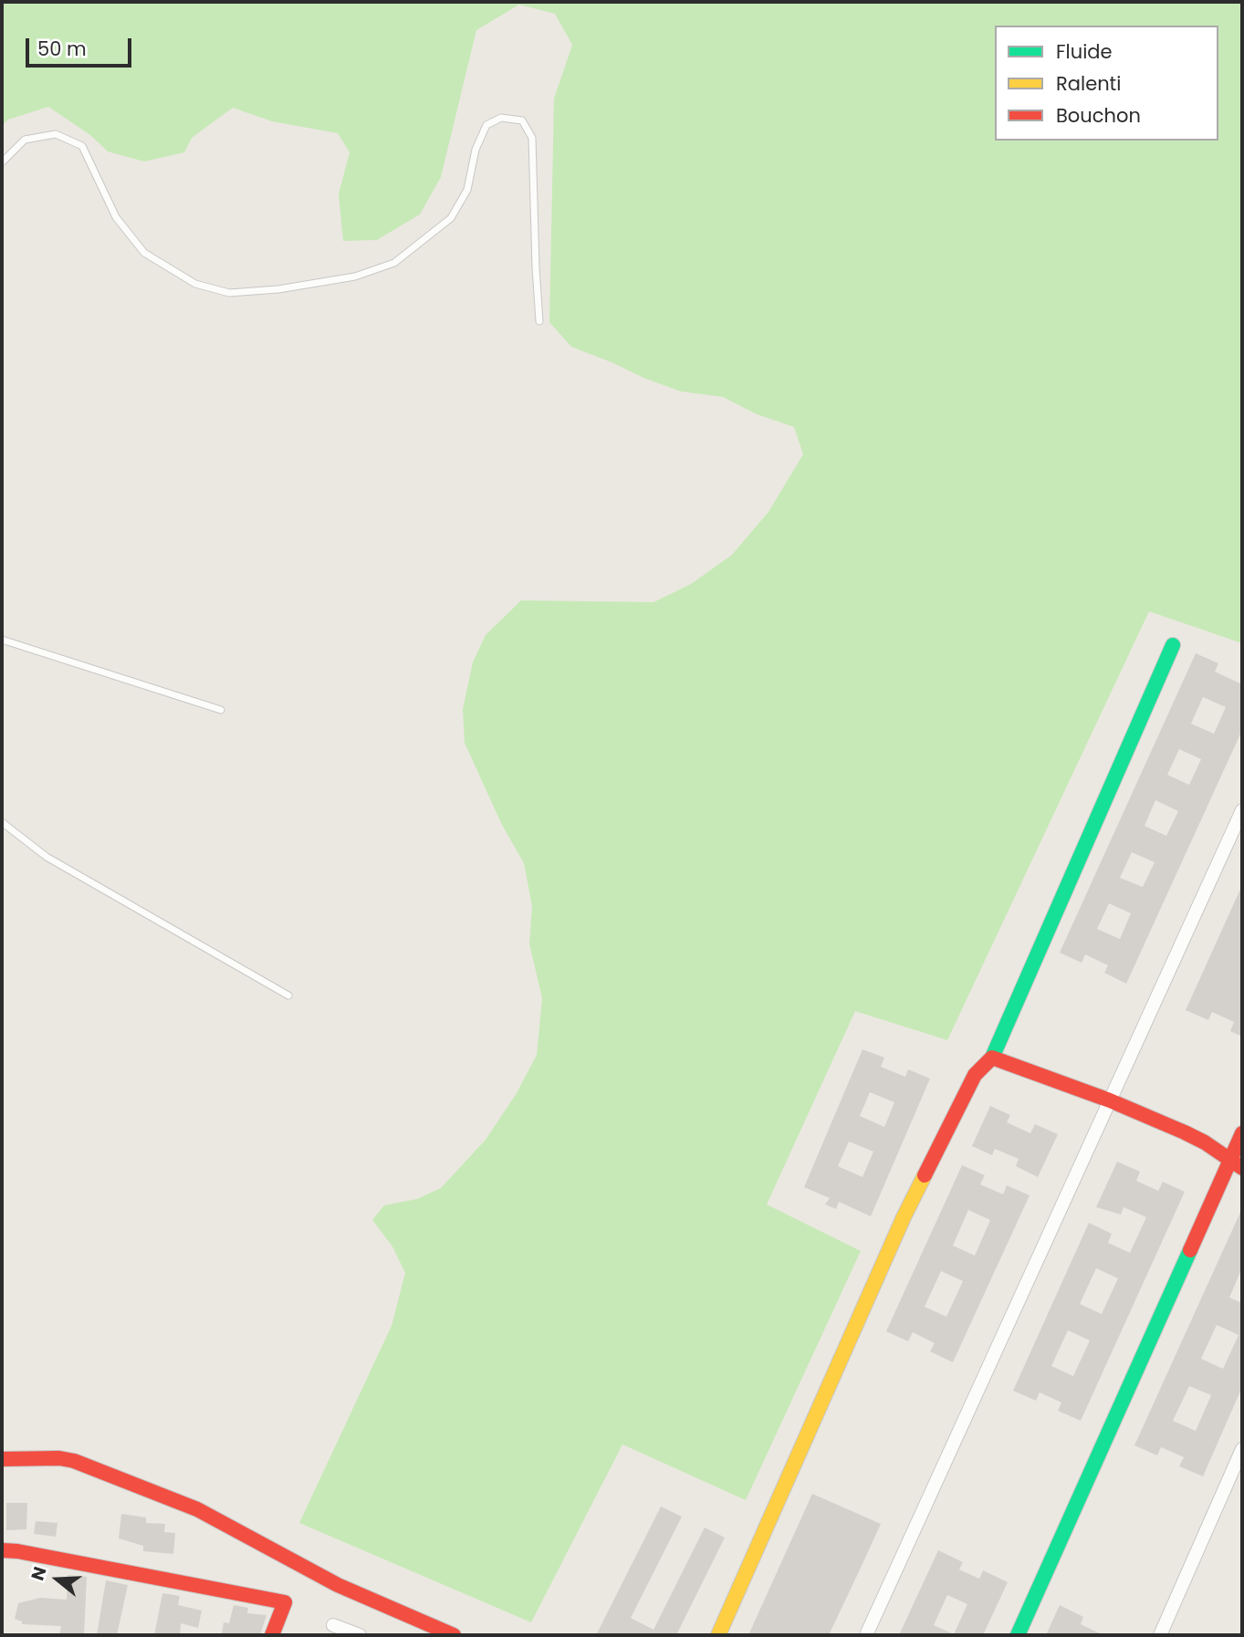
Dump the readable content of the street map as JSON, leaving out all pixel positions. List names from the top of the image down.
{
  "legend": ["Fluide", "Ralenti", "Bouchon"],
  "scale_bar": "50 m",
  "north": "left"
}
